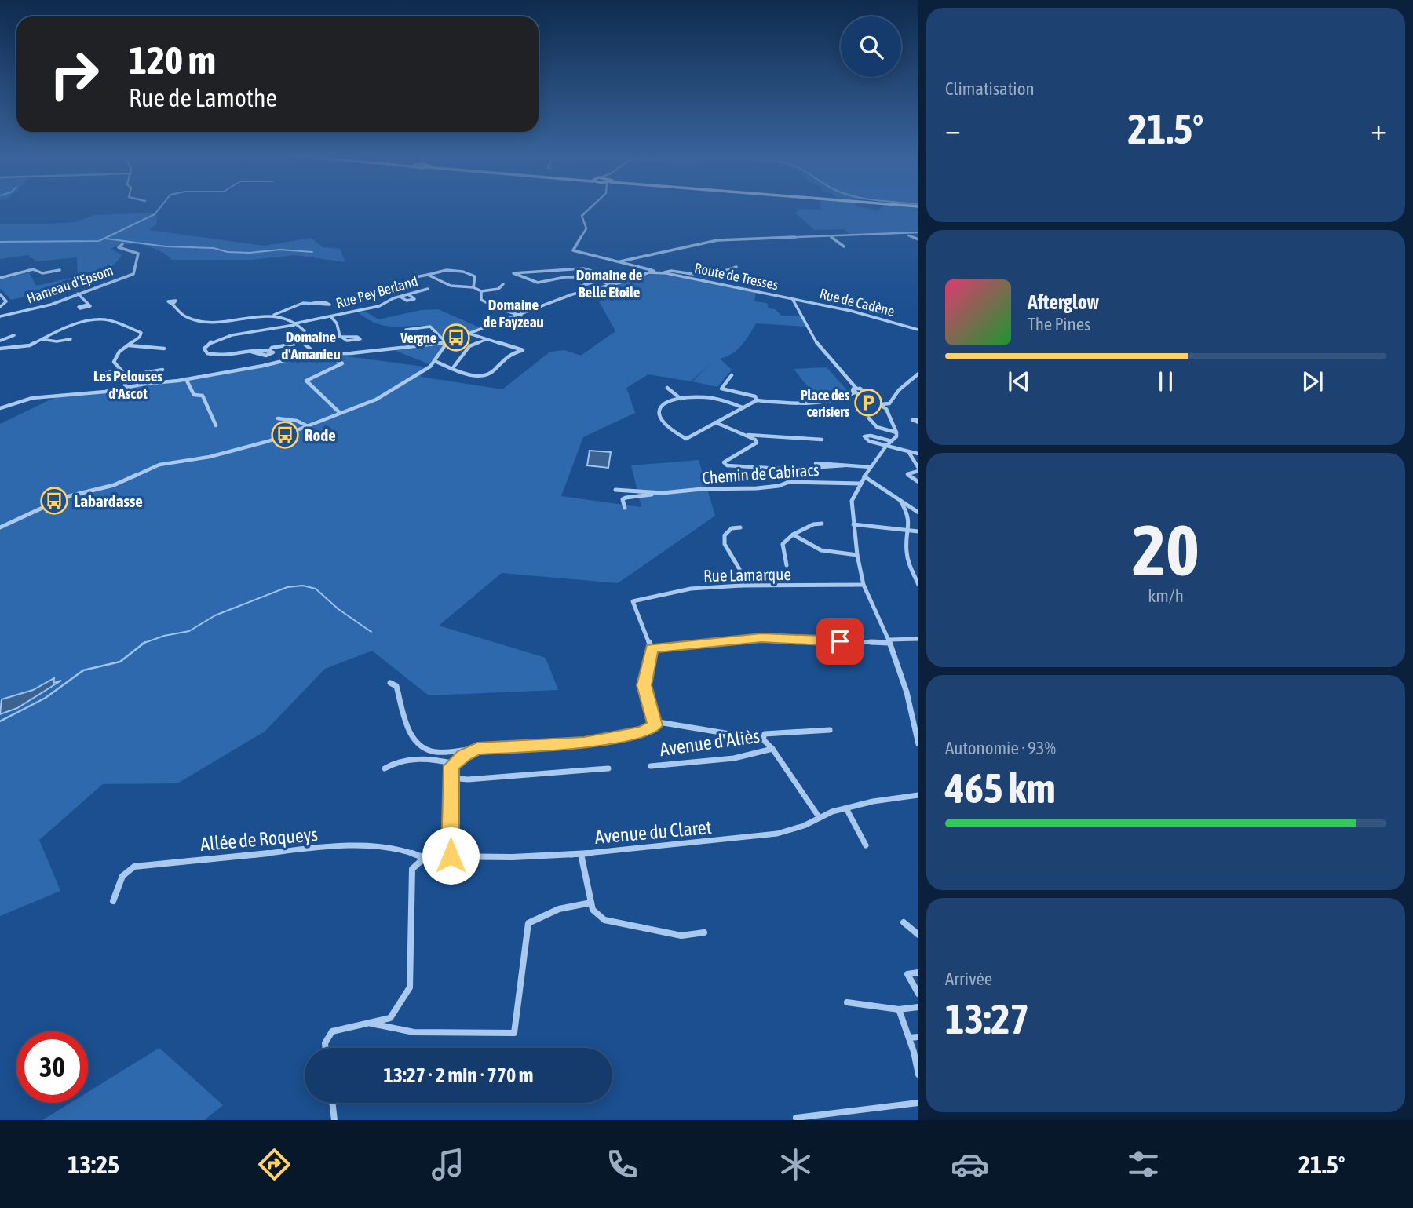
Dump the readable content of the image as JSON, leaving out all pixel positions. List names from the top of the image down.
{
  "streets": {
    "street": [
      "Route de Tresses",
      "Hameau d'Epsom",
      "Rue Pey Berland",
      "Rue de Cadène",
      "Chemin de Cabiracs",
      "Rue Lamarque",
      "Avenue d'Aliès",
      "Avenue du Claret",
      "Allée de Roqueys"
    ]
  },
  "crossings": [
    ["Route de Tresses", "Rue de Cadène"],
    ["Avenue du Claret", "Allée de Roqueys"]
  ],
  "districts": [
    "Domaine de Belle Etoile",
    "Domaine de Fayzeau",
    "Domaine d'Amanieu",
    "Les Pelouses d'Ascot"
  ],
  "places": {
    "bus stop": ["Vergne", "Rode", "Labardasse"],
    "parking": ["Place des cerisiers"]
  },
  "page": {
    "tile": [
      "Climatisation",
      ["20", "km/h"],
      ["Autonomie · 93%", "465 km"],
      ["Arrivée", "13:27"]
    ],
    "turn": ["120 m", "Rue de Lamothe"],
    "heat": ["−", "21.5°", "+"],
    "song": ["Afterglow", "The Pines"],
    "limit": "30",
    "trip": "13:27 · 2 min · 770 m",
    "tabs": ["13:25", "21.5°"]
  }
}
